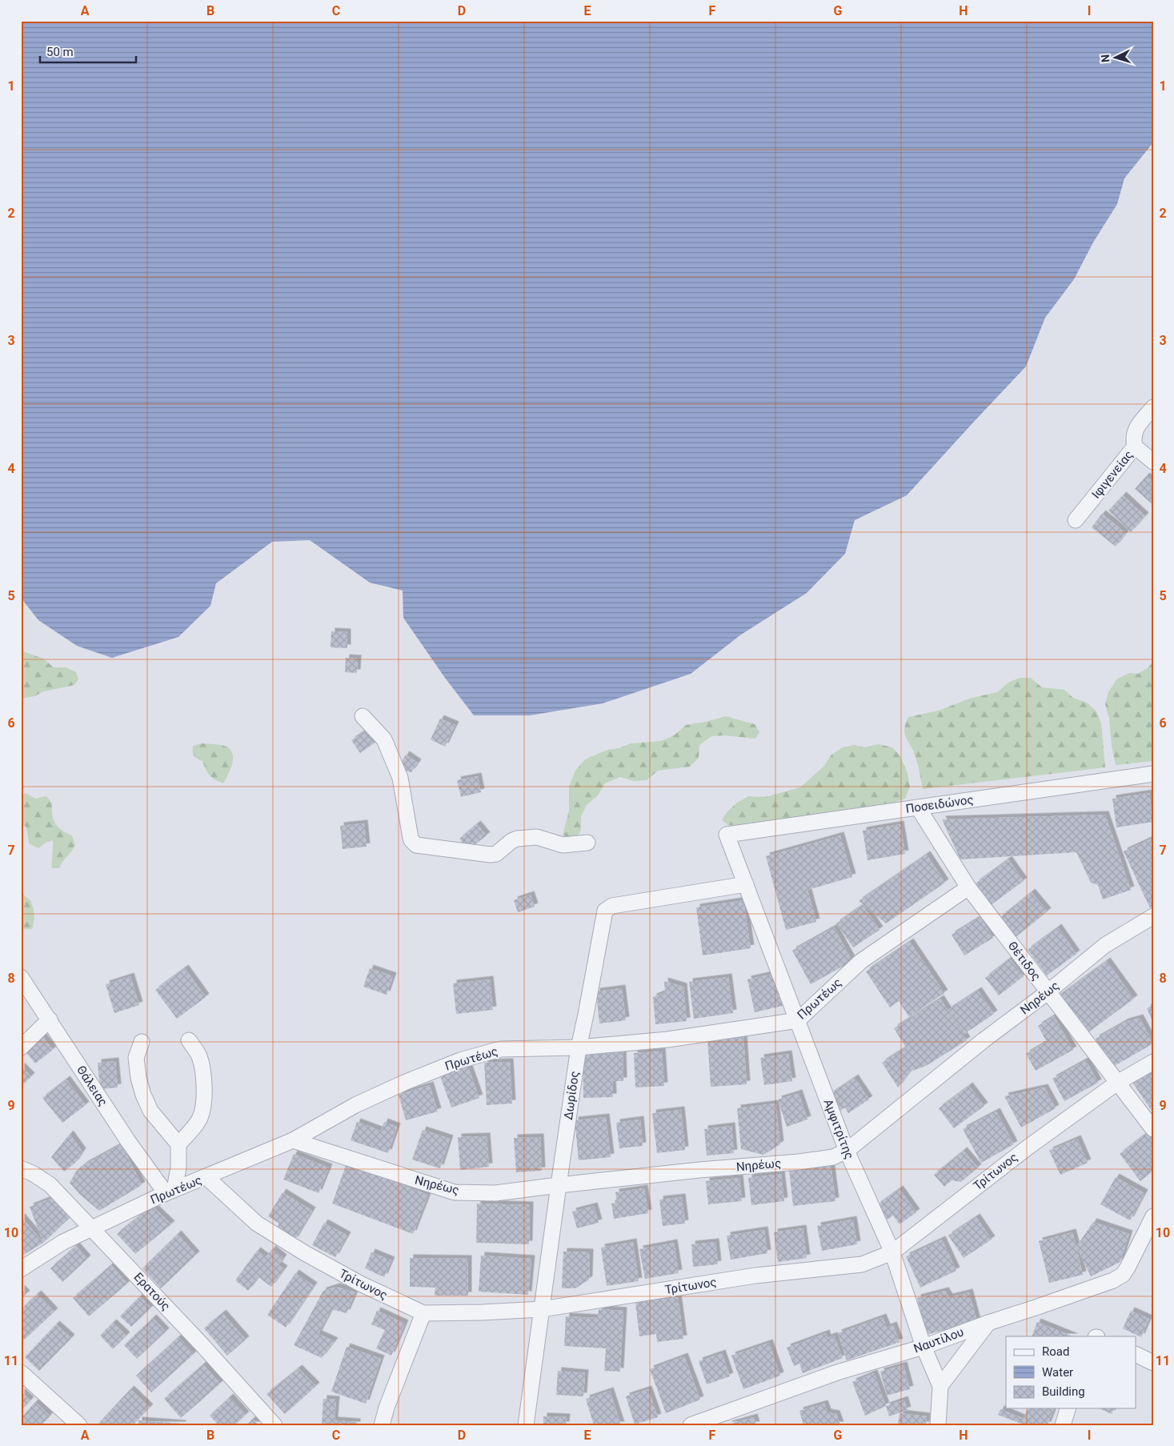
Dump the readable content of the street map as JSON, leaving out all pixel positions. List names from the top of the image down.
{
  "streets": {
    "street": [
      "Ιφιγενείας",
      "Ποσειδώνος",
      "Θέτιδος",
      "Νηρέως",
      "Πρωτέως",
      "Θάλειας",
      "Δωρίδος",
      "Αμφιτρίτης",
      "Τρίτωνος",
      "Ερατούς",
      "Ναυτίλου"
    ]
  },
  "crossings": [
    ["Ποσειδώνος", "Θέτιδος"],
    ["Ποσειδώνος", "Αμφιτρίτης"],
    ["Θέτιδος", "Νηρέως"],
    ["Θέτιδος", "Πρωτέως"],
    ["Θέτιδος", "Τρίτωνος"],
    ["Νηρέως", "Πρωτέως"],
    ["Νηρέως", "Δωρίδος"],
    ["Νηρέως", "Αμφιτρίτης"],
    ["Πρωτέως", "Θάλειας"],
    ["Πρωτέως", "Δωρίδος"],
    ["Πρωτέως", "Αμφιτρίτης"],
    ["Πρωτέως", "Τρίτωνος"],
    ["Πρωτέως", "Ερατούς"],
    ["Δωρίδος", "Αμφιτρίτης"],
    ["Δωρίδος", "Τρίτωνος"],
    ["Αμφιτρίτης", "Τρίτωνος"],
    ["Αμφιτρίτης", "Ναυτίλου"]
  ],
  "legend": ["Road", "Water", "Building"],
  "scale_bar": "50 m",
  "north": "left",
  "grid": {
    "columns": [
      "A",
      "B",
      "C",
      "D",
      "E",
      "F",
      "G",
      "H",
      "I"
    ],
    "rows": [
      "1",
      "2",
      "3",
      "4",
      "5",
      "6",
      "7",
      "8",
      "9",
      "10",
      "11"
    ]
  }
}
